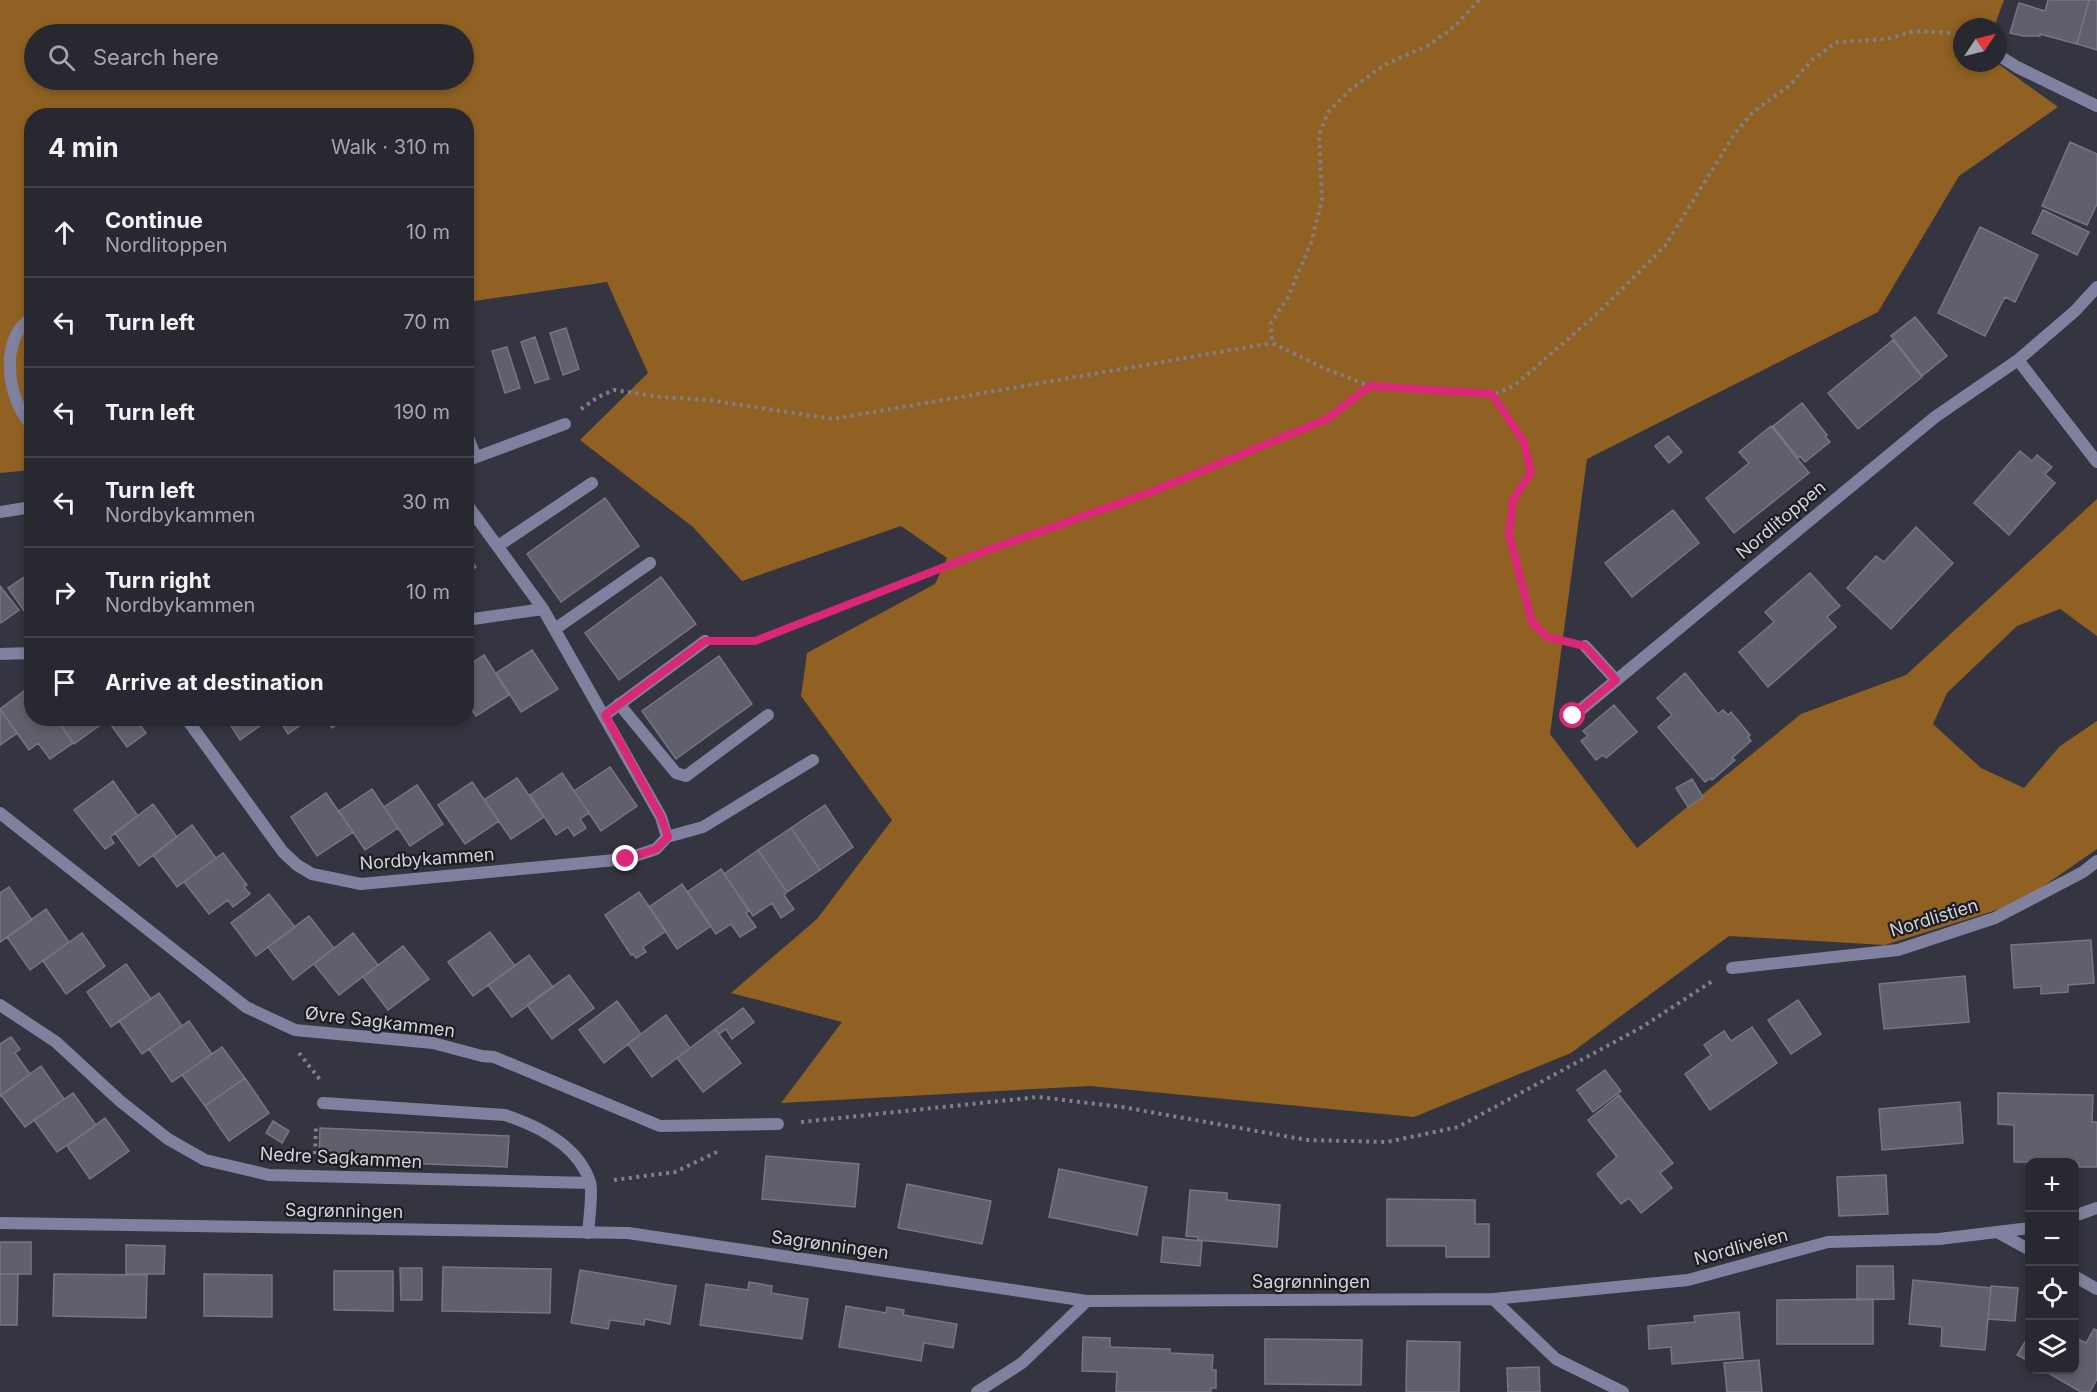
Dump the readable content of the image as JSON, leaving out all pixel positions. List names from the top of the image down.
{
  "streets": {
    "street": [
      "Nordlitoppen",
      "Nordbykammen",
      "Nordlistien",
      "Øvre Sagkammen",
      "Nedre Sagkammen",
      "Sagrønningen",
      "Nordliveien"
    ]
  },
  "crossings": [
    ["Sagrønningen", "Nordliveien"]
  ],
  "north": "top right",
  "page": {
    "search": "Search here",
    "heading": ["4 min", "Walk · 310 m"],
    "list": [
      ["Continue", "Nordlitoppen", "10 m"],
      ["Turn left", "70 m"],
      ["Turn left", "190 m"],
      ["Turn left", "Nordbykammen", "30 m"],
      ["Turn right", "Nordbykammen", "10 m"],
      "Arrive at destination"
    ],
    "map_buttons": ["+", "−"]
  }
}
